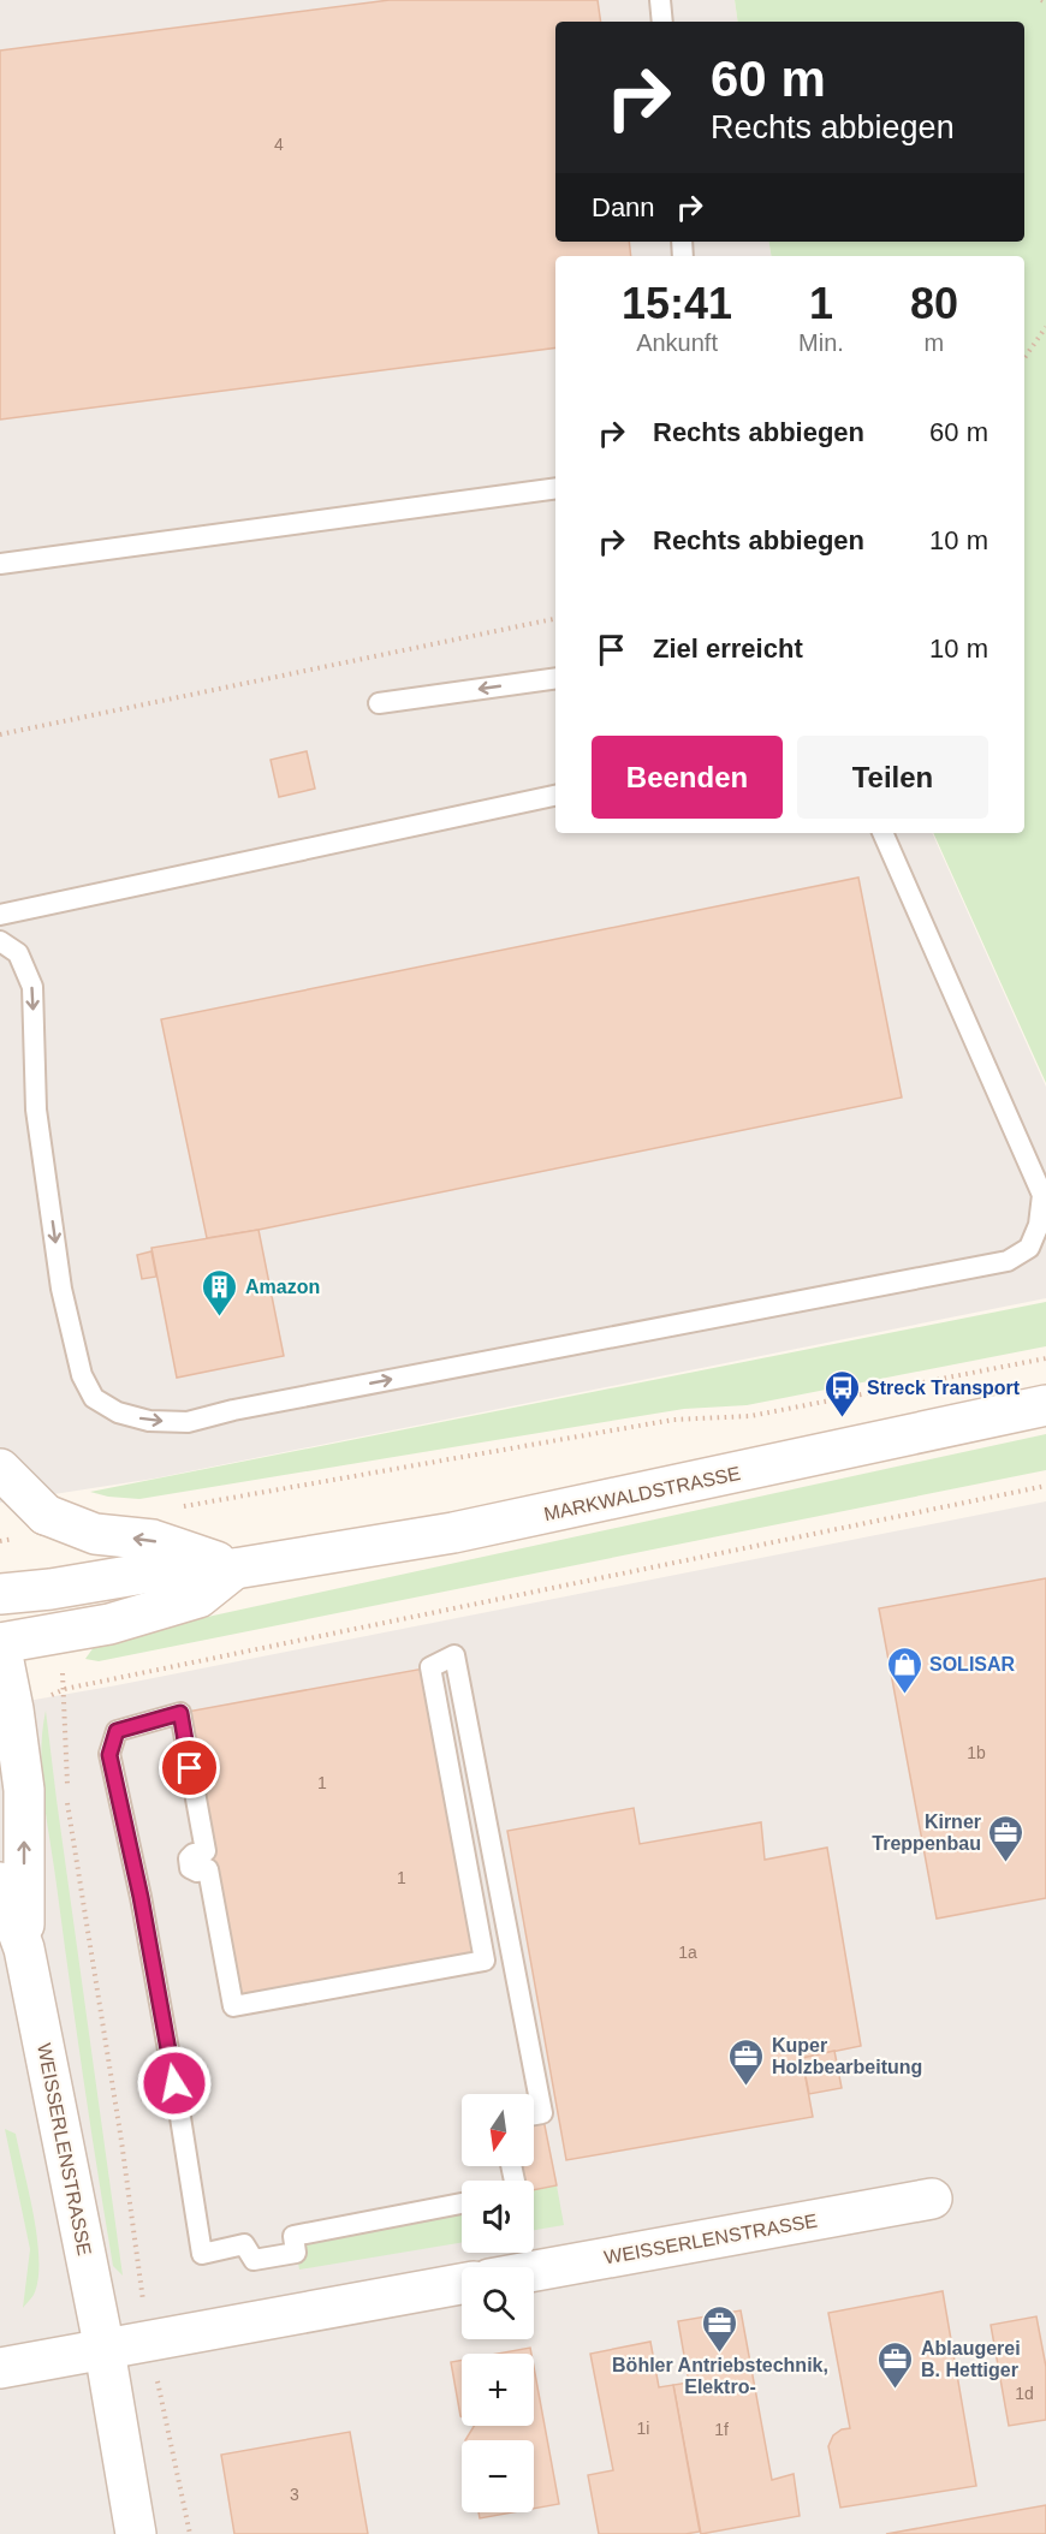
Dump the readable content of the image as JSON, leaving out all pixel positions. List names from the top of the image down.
{
  "streets": {
    "street": ["MARKWALDSTRASSE", "WEISSERLENSTRASSE"]
  },
  "crossings": [
    ["MARKWALDSTRASSE", "WEISSERLENSTRASSE"]
  ],
  "places": {
    "building": ["Amazon"],
    "bus stop": ["Streck Transport"],
    "shop": ["SOLISAR"],
    "office": [
      "Kirner Treppenbau",
      "Kuper Holzbearbeitung",
      "Böhler Antriebstechnik, Elektro-",
      "Ablaugerei B. Hettiger"
    ]
  },
  "house_numbers": [
    "4",
    "1b",
    "1",
    "1",
    "1a",
    "1d",
    "1i",
    "1f",
    "3"
  ],
  "north": "bottom",
  "page": {
    "turn": ["60 m", "Rechts abbiegen"],
    "then": "Dann",
    "eta": [
      "15:41",
      "Ankunft",
      "1",
      "Min.",
      "80",
      "m"
    ],
    "list": [
      {
        "name": "Rechts abbiegen",
        "value": "60 m"
      },
      {
        "name": "Rechts abbiegen",
        "value": "10 m"
      },
      {
        "name": "Ziel erreicht",
        "value": "10 m"
      }
    ],
    "buttons": ["Beenden", "Teilen"],
    "map_buttons": ["+", "−"]
  }
}
